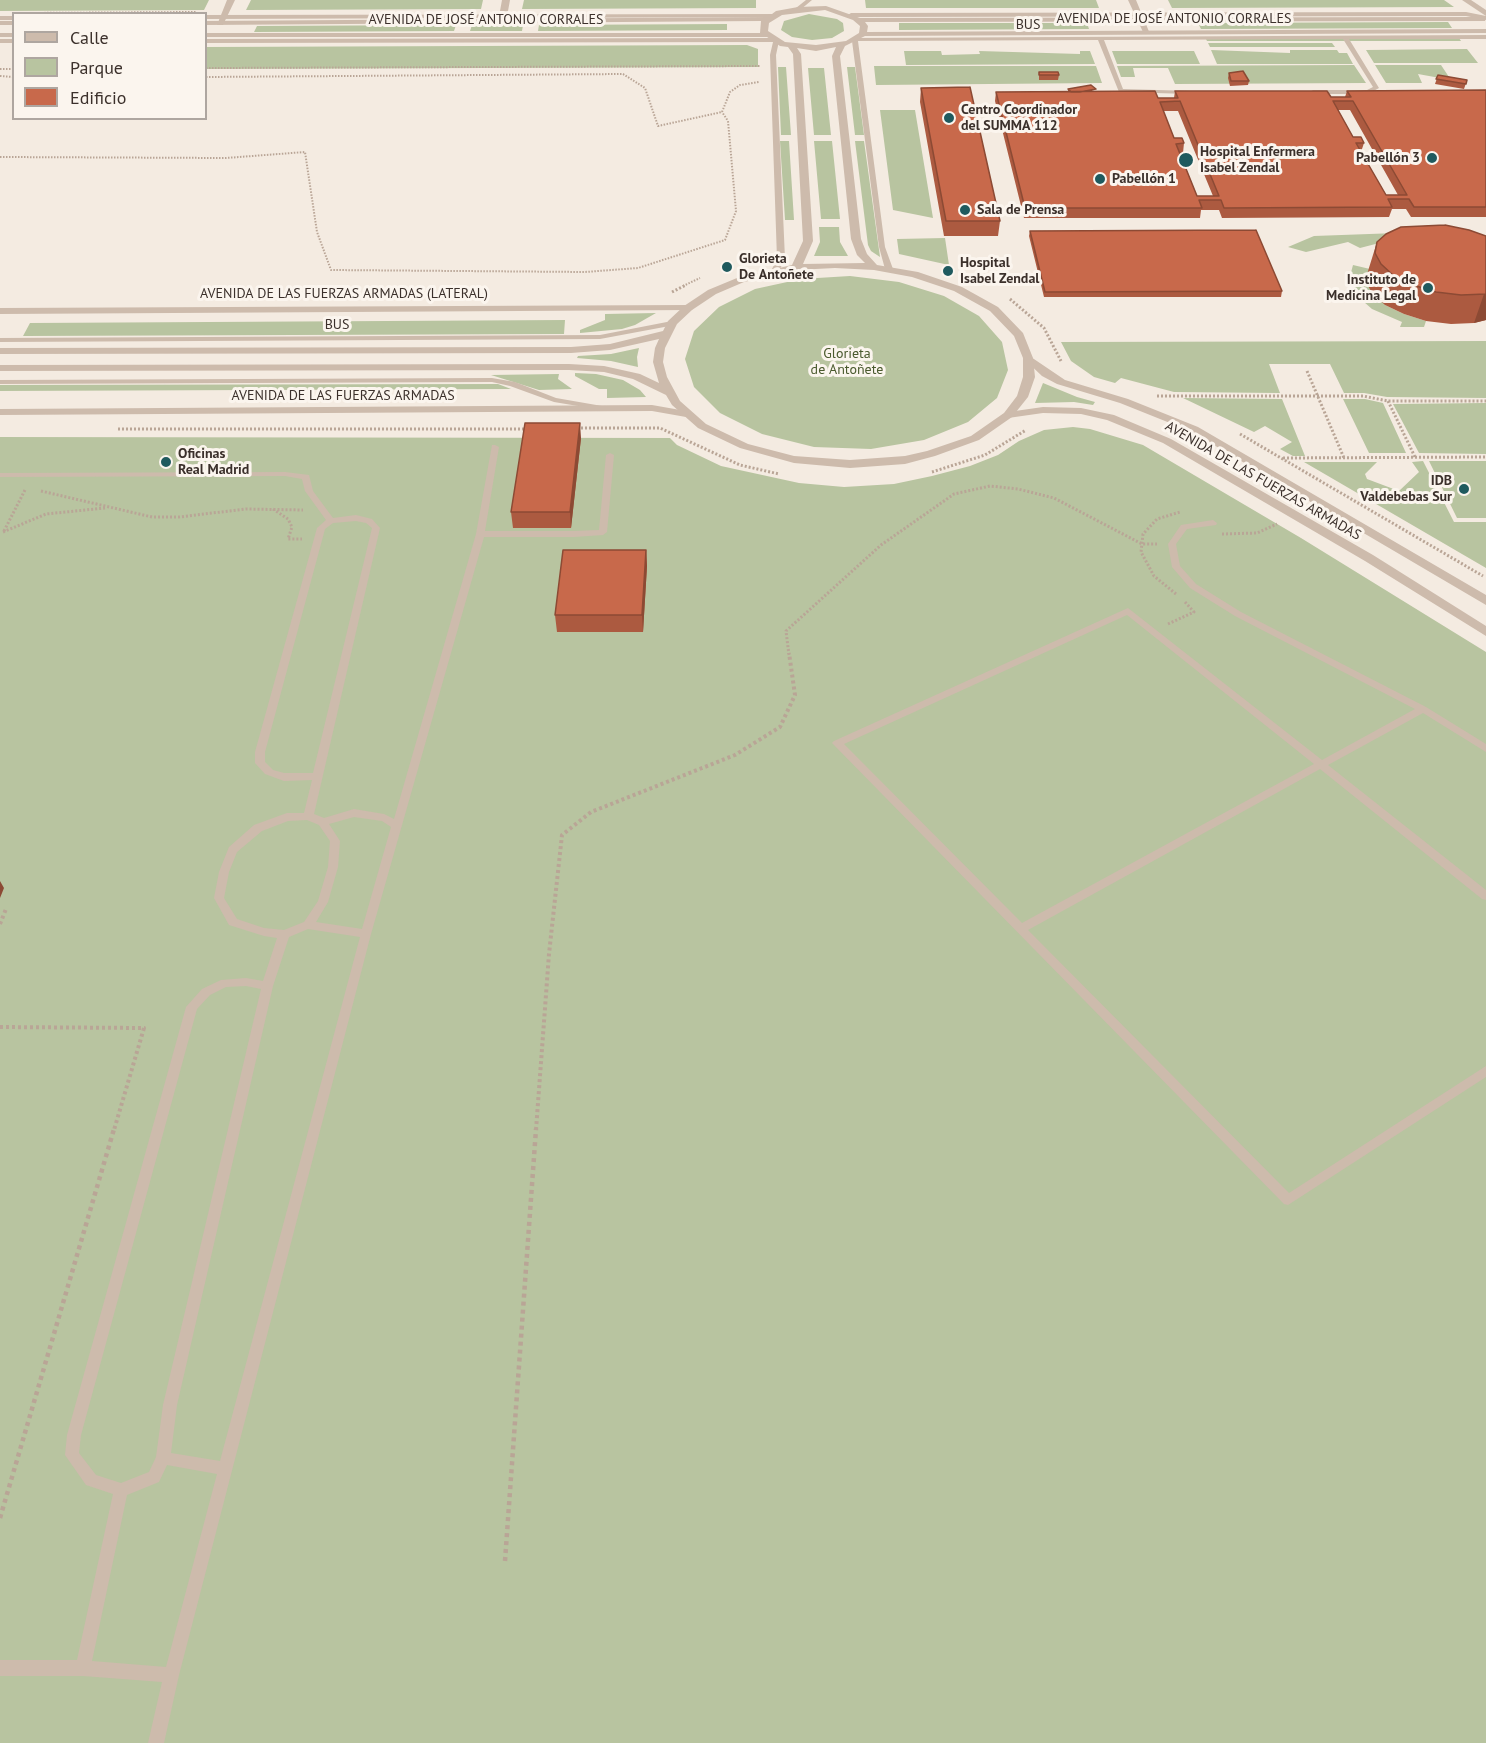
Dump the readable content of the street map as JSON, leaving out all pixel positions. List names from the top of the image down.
{
  "streets": {
    "street": ["AVENIDA DE JOSÉ ANTONIO CORRALES", "AVENIDA DE LAS FUERZAS ARMADAS (LATERAL)", "AVENIDA DE LAS FUERZAS ARMADAS"],
    "lane": ["BUS"]
  },
  "crossings": [
    ["AVENIDA DE JOSÉ ANTONIO CORRALES", "BUS"]
  ],
  "parks": ["Glorieta de Antoñete"],
  "places": [
    "Centro Coordinador del SUMMA 112",
    "Pabellón 3",
    "Hospital Enfermera Isabel Zendal",
    "Pabellón 1",
    "Sala de Prensa",
    "Glorieta De Antoñete",
    "Hospital Isabel Zendal",
    "Instituto de Medicina Legal",
    "Oficinas Real Madrid",
    "IDB Valdebebas Sur"
  ],
  "legend": ["Calle", "Parque", "Edificio"]
}
